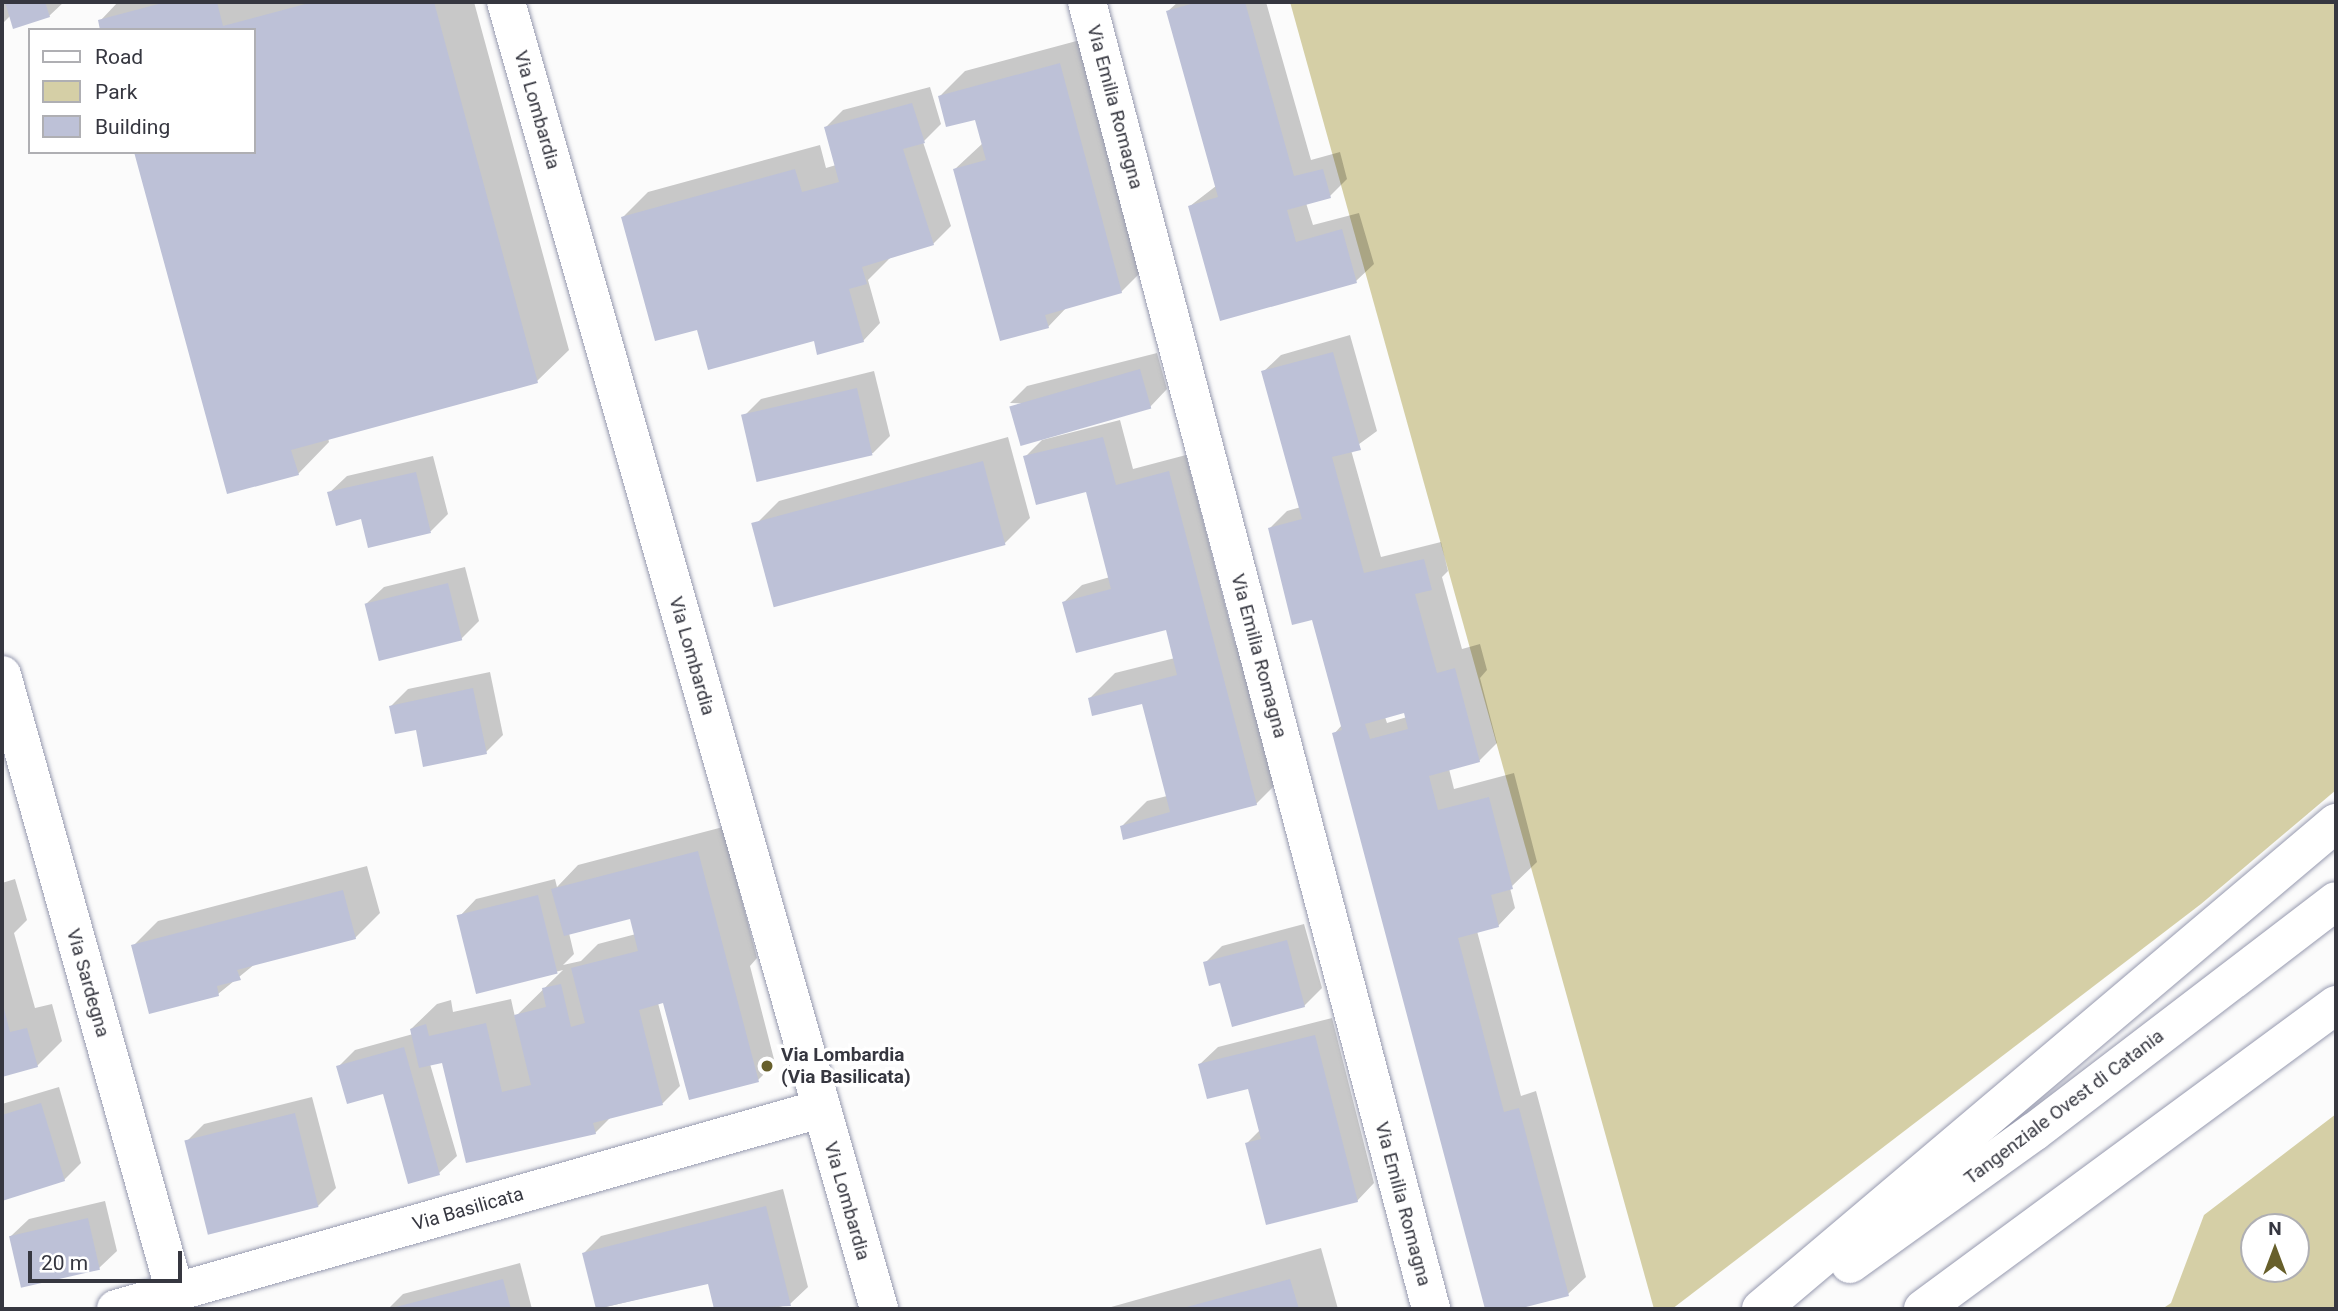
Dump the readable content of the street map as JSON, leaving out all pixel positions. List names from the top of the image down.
{
  "streets": {
    "main road": [
      "Via Emilia Romagna",
      "Via Lombardia",
      "Via Sardegna",
      "Tangenziale Ovest di Catania",
      "Via Basilicata"
    ]
  },
  "crossings": [
    ["Via Lombardia", "Via Basilicata"],
    ["Via Sardegna", "Via Basilicata"]
  ],
  "places": ["Via Lombardia (Via Basilicata)"],
  "legend": ["Road", "Park", "Building"],
  "scale_bar": "20 m",
  "north": "top"
}
